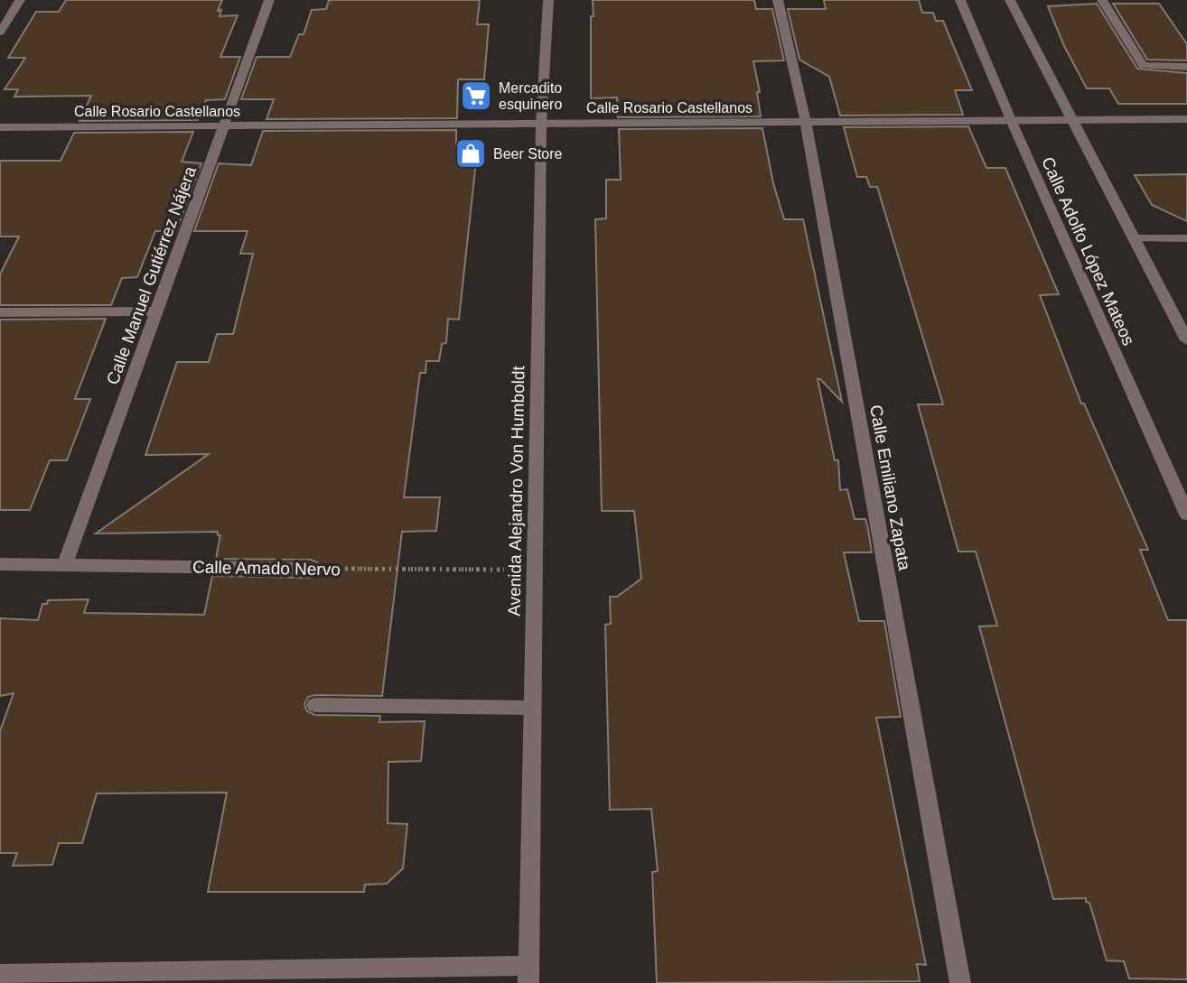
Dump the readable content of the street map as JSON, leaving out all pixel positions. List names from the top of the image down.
{
  "streets": {
    "street": [
      "Calle Rosario Castellanos",
      "Calle Adolfo López Mateos",
      "Calle Manuel Gutiérrez Nájera",
      "Calle Emiliano Zapata",
      "Avenida Alejandro Von Humboldt",
      "Calle Amado Nervo"
    ]
  },
  "crossings": [
    ["Calle Rosario Castellanos", "Calle Adolfo López Mateos"],
    ["Calle Rosario Castellanos", "Calle Manuel Gutiérrez Nájera"],
    ["Calle Rosario Castellanos", "Calle Emiliano Zapata"],
    ["Calle Rosario Castellanos", "Avenida Alejandro Von Humboldt"],
    ["Calle Manuel Gutiérrez Nájera", "Calle Amado Nervo"],
    ["Avenida Alejandro Von Humboldt", "Calle Amado Nervo"]
  ],
  "places": {
    "supermarket": ["Mercadito esquinero"],
    "shop": ["Beer Store"]
  }
}
